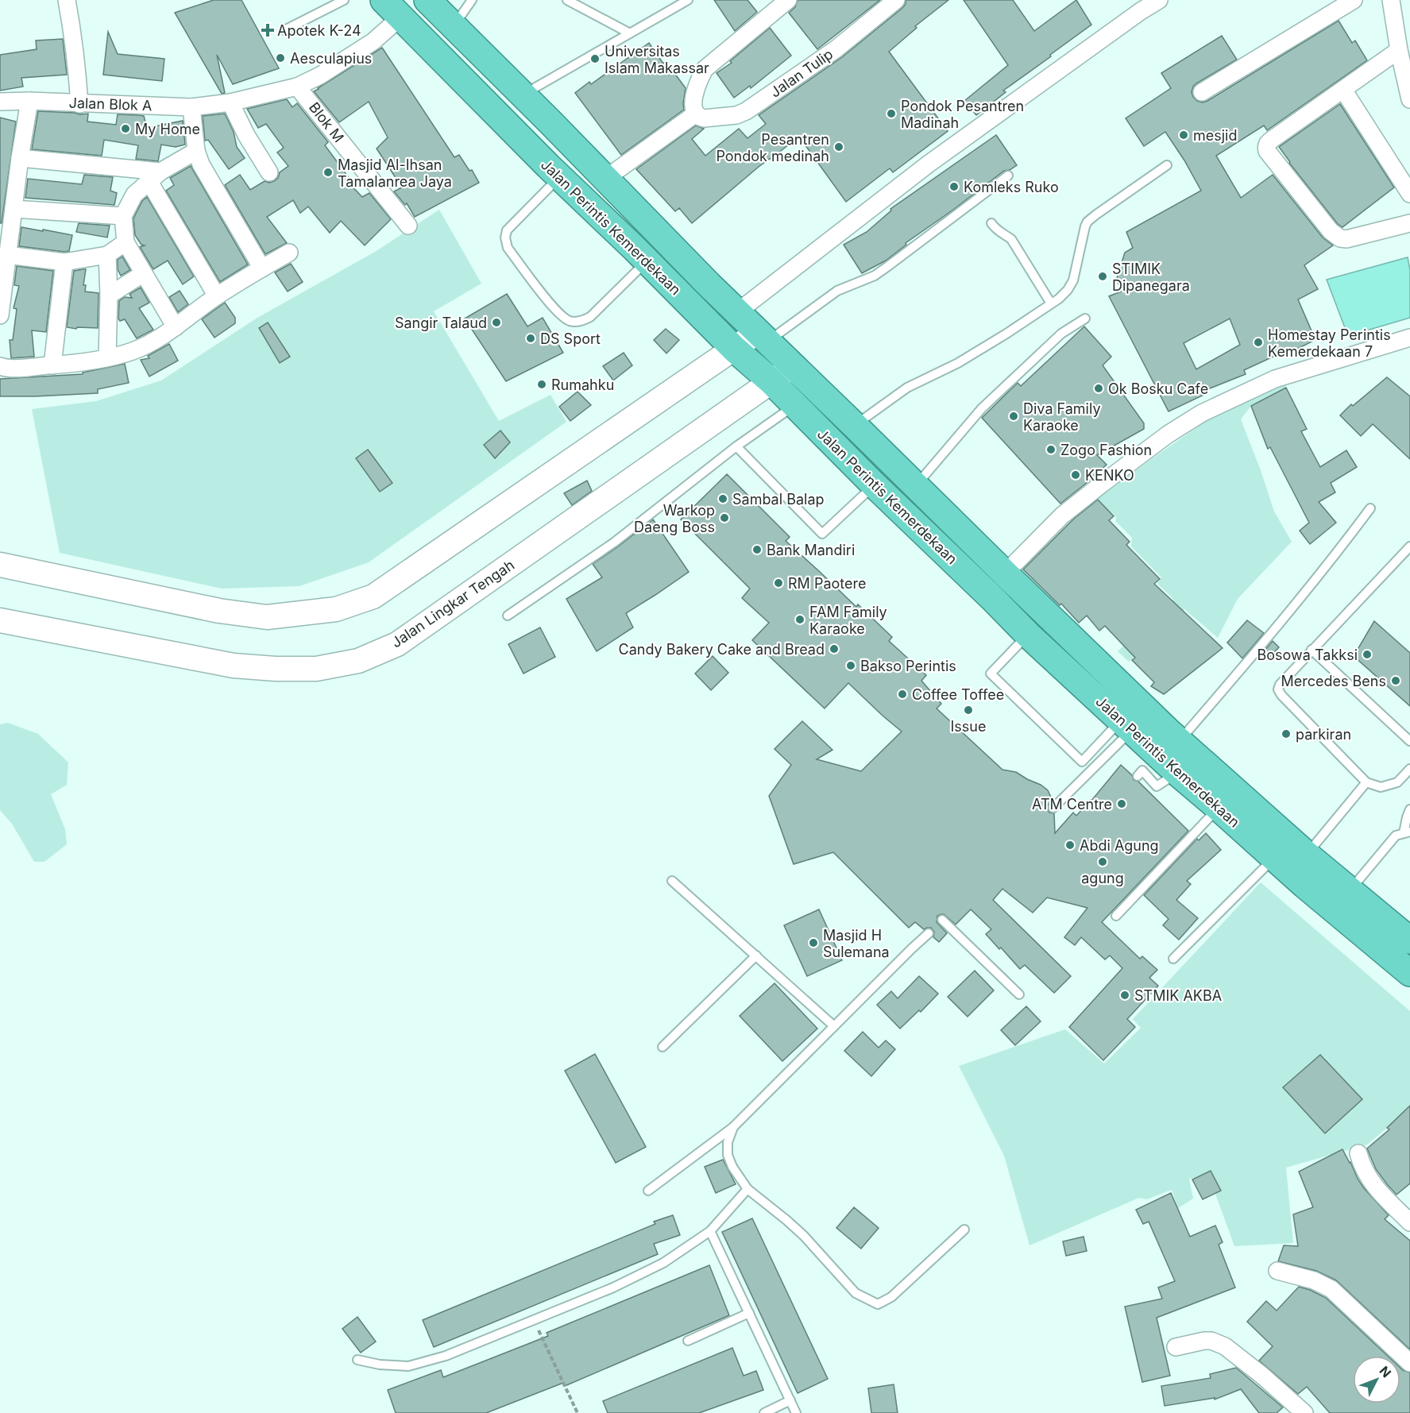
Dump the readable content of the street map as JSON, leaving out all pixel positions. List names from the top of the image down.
{
  "streets": {
    "highway": ["Jalan Perintis Kemerdekaan"],
    "main road": ["Jalan Lingkar Tengah"],
    "street": ["Jalan Tulip", "Jalan Blok A", "Blok M"]
  },
  "crossings": [
    ["Jalan Blok A", "Blok M"],
    ["Jalan Blok A", "Jalan Perintis Kemerdekaan"],
    ["Jalan Perintis Kemerdekaan", "Jalan Lingkar Tengah"]
  ],
  "places": {
    "health": ["Apotek K-24"],
    "other": [
      "Aesculapius",
      "Universitas Islam Makassar",
      "Pondok Pesantren Madinah",
      "My Home",
      "mesjid",
      "Pesantren Pondok medinah",
      "Masjid Al-Ihsan Tamalanrea Jaya",
      "Komleks Ruko",
      "STIMIK Dipanegara",
      "Sangir Talaud",
      "DS Sport",
      "Homestay Perintis Kemerdekaan 7",
      "Rumahku",
      "Ok Bosku Cafe",
      "Diva Family Karaoke",
      "Zogo Fashion",
      "KENKO",
      "Sambal Balap",
      "Warkop Daeng Boss",
      "Bank Mandiri",
      "RM Paotere",
      "FAM Family Karaoke",
      "Candy Bakery Cake and Bread",
      "Bosowa Takksi",
      "Bakso Perintis",
      "Mercedes Bens",
      "Coffee Toffee",
      "Issue",
      "parkiran",
      "ATM Centre",
      "Abdi Agung",
      "agung",
      "Masjid H Sulemana",
      "STMIK AKBA"
    ]
  },
  "north": "top right"
}
